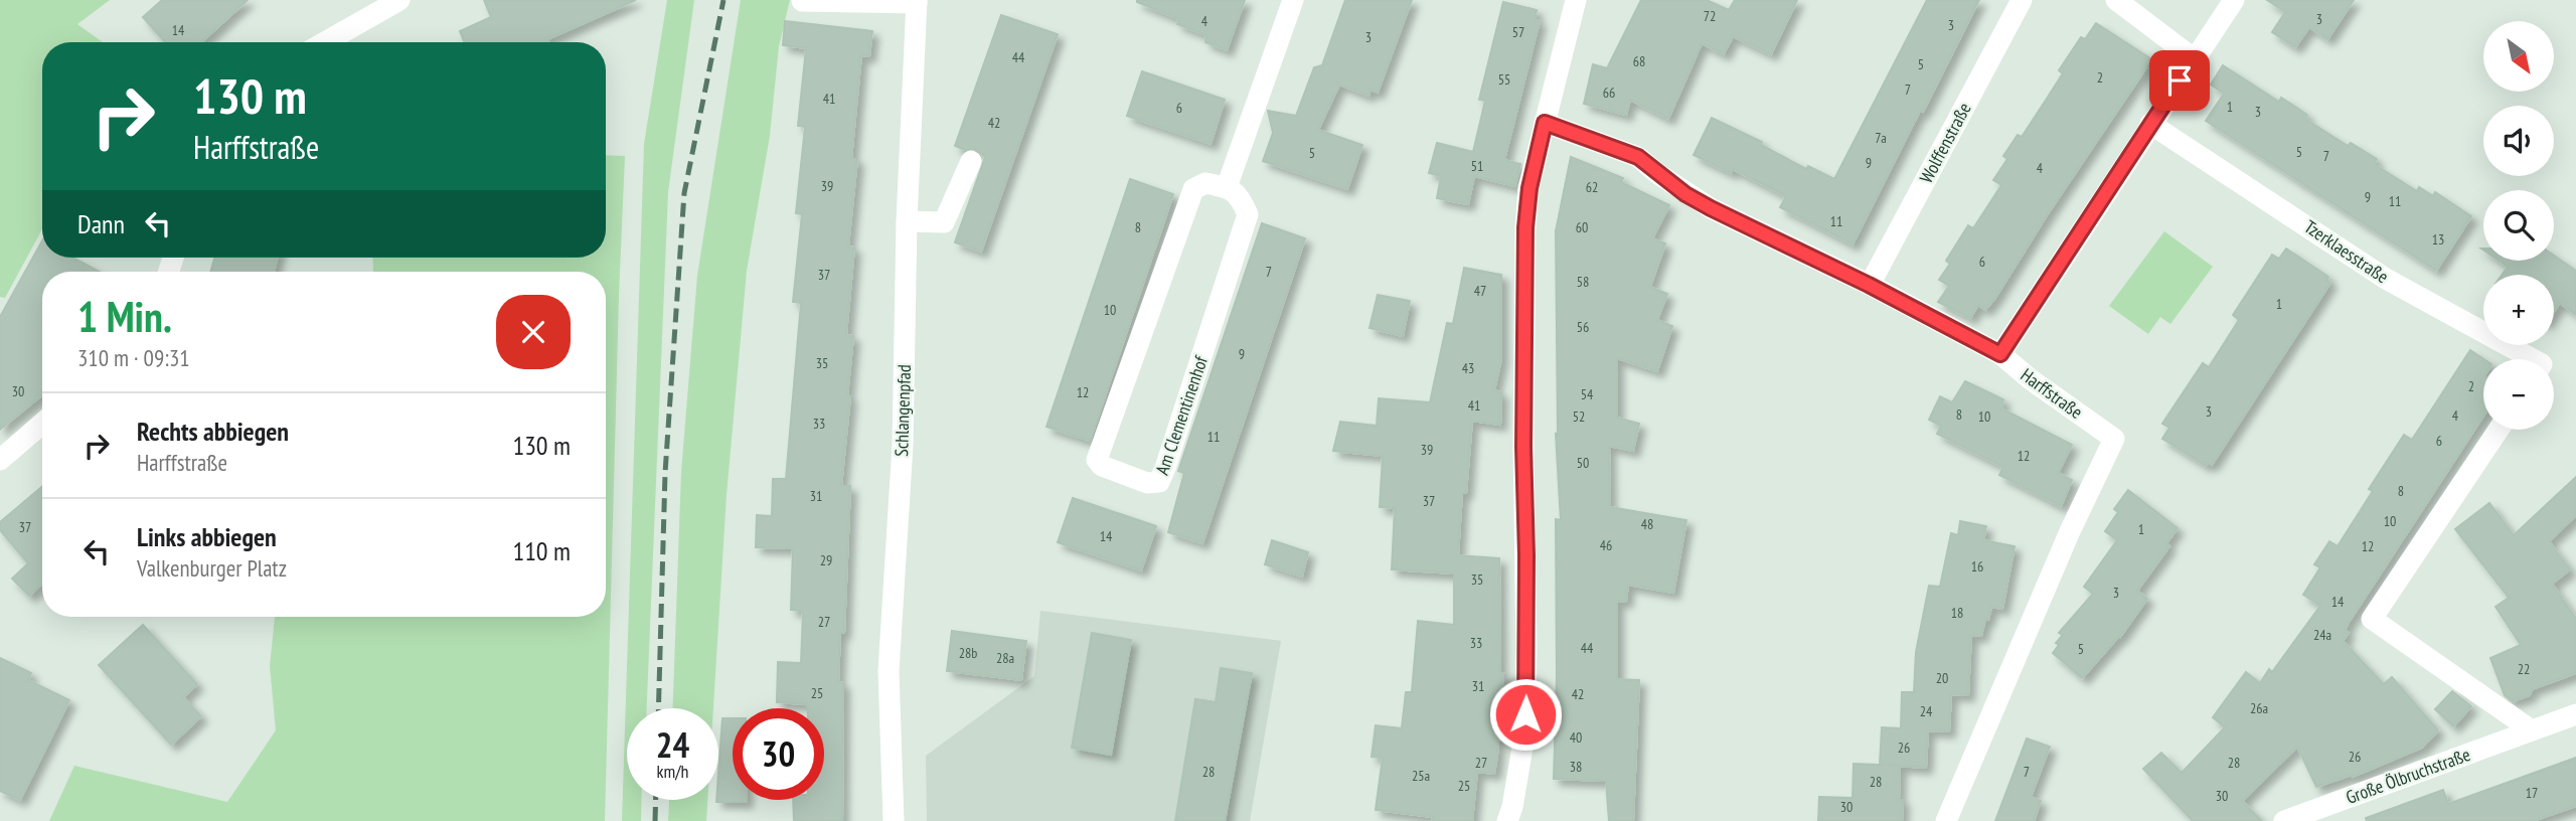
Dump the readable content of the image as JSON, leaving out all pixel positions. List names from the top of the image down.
{
  "streets": {
    "street": [
      "Wolffenstraße",
      "Tzerklaesstraße",
      "Harffstraße",
      "Schlangenpfad",
      "Am Clementinenhof",
      "Große Ölbruchstraße"
    ]
  },
  "crossings": [
    ["Wolffenstraße", "Harffstraße"]
  ],
  "house_numbers": [
    "72",
    "3",
    "4",
    "3",
    "14",
    "57",
    "3",
    "44",
    "68",
    "5",
    "2",
    "55",
    "7",
    "66",
    "41",
    "1",
    "6",
    "3",
    "42",
    "7a",
    "5",
    "5",
    "7",
    "9",
    "51",
    "4",
    "39",
    "62",
    "9",
    "11",
    "11",
    "8",
    "60",
    "13",
    "6",
    "7",
    "37",
    "58",
    "47",
    "1",
    "10",
    "56",
    "9",
    "35",
    "43",
    "2",
    "30",
    "12",
    "54",
    "41",
    "3",
    "8",
    "4",
    "52",
    "10",
    "33",
    "11",
    "6",
    "39",
    "12",
    "50",
    "8",
    "31",
    "37",
    "10",
    "48",
    "37",
    "1",
    "14",
    "46",
    "12",
    "29",
    "16",
    "35",
    "3",
    "14",
    "18",
    "27",
    "24a",
    "33",
    "44",
    "5",
    "28b",
    "28a",
    "22",
    "20",
    "31",
    "25",
    "42",
    "26a",
    "24",
    "40",
    "26",
    "26",
    "27",
    "28",
    "38",
    "28",
    "7",
    "25a",
    "28",
    "25",
    "17",
    "30",
    "30"
  ],
  "north": "bottom right",
  "page": {
    "map_buttons": ["+", "−"],
    "turn": ["130 m", "Harffstraße"],
    "then": "Dann",
    "heading": ["1 Min.", "310 m · 09:31"],
    "list": [
      {
        "name": "Rechts abbiegen",
        "note": "Harffstraße",
        "value": "130 m"
      },
      {
        "name": "Links abbiegen",
        "note": "Valkenburger Platz",
        "value": "110 m"
      }
    ],
    "speed": "24 km/h",
    "limit": "30"
  }
}
